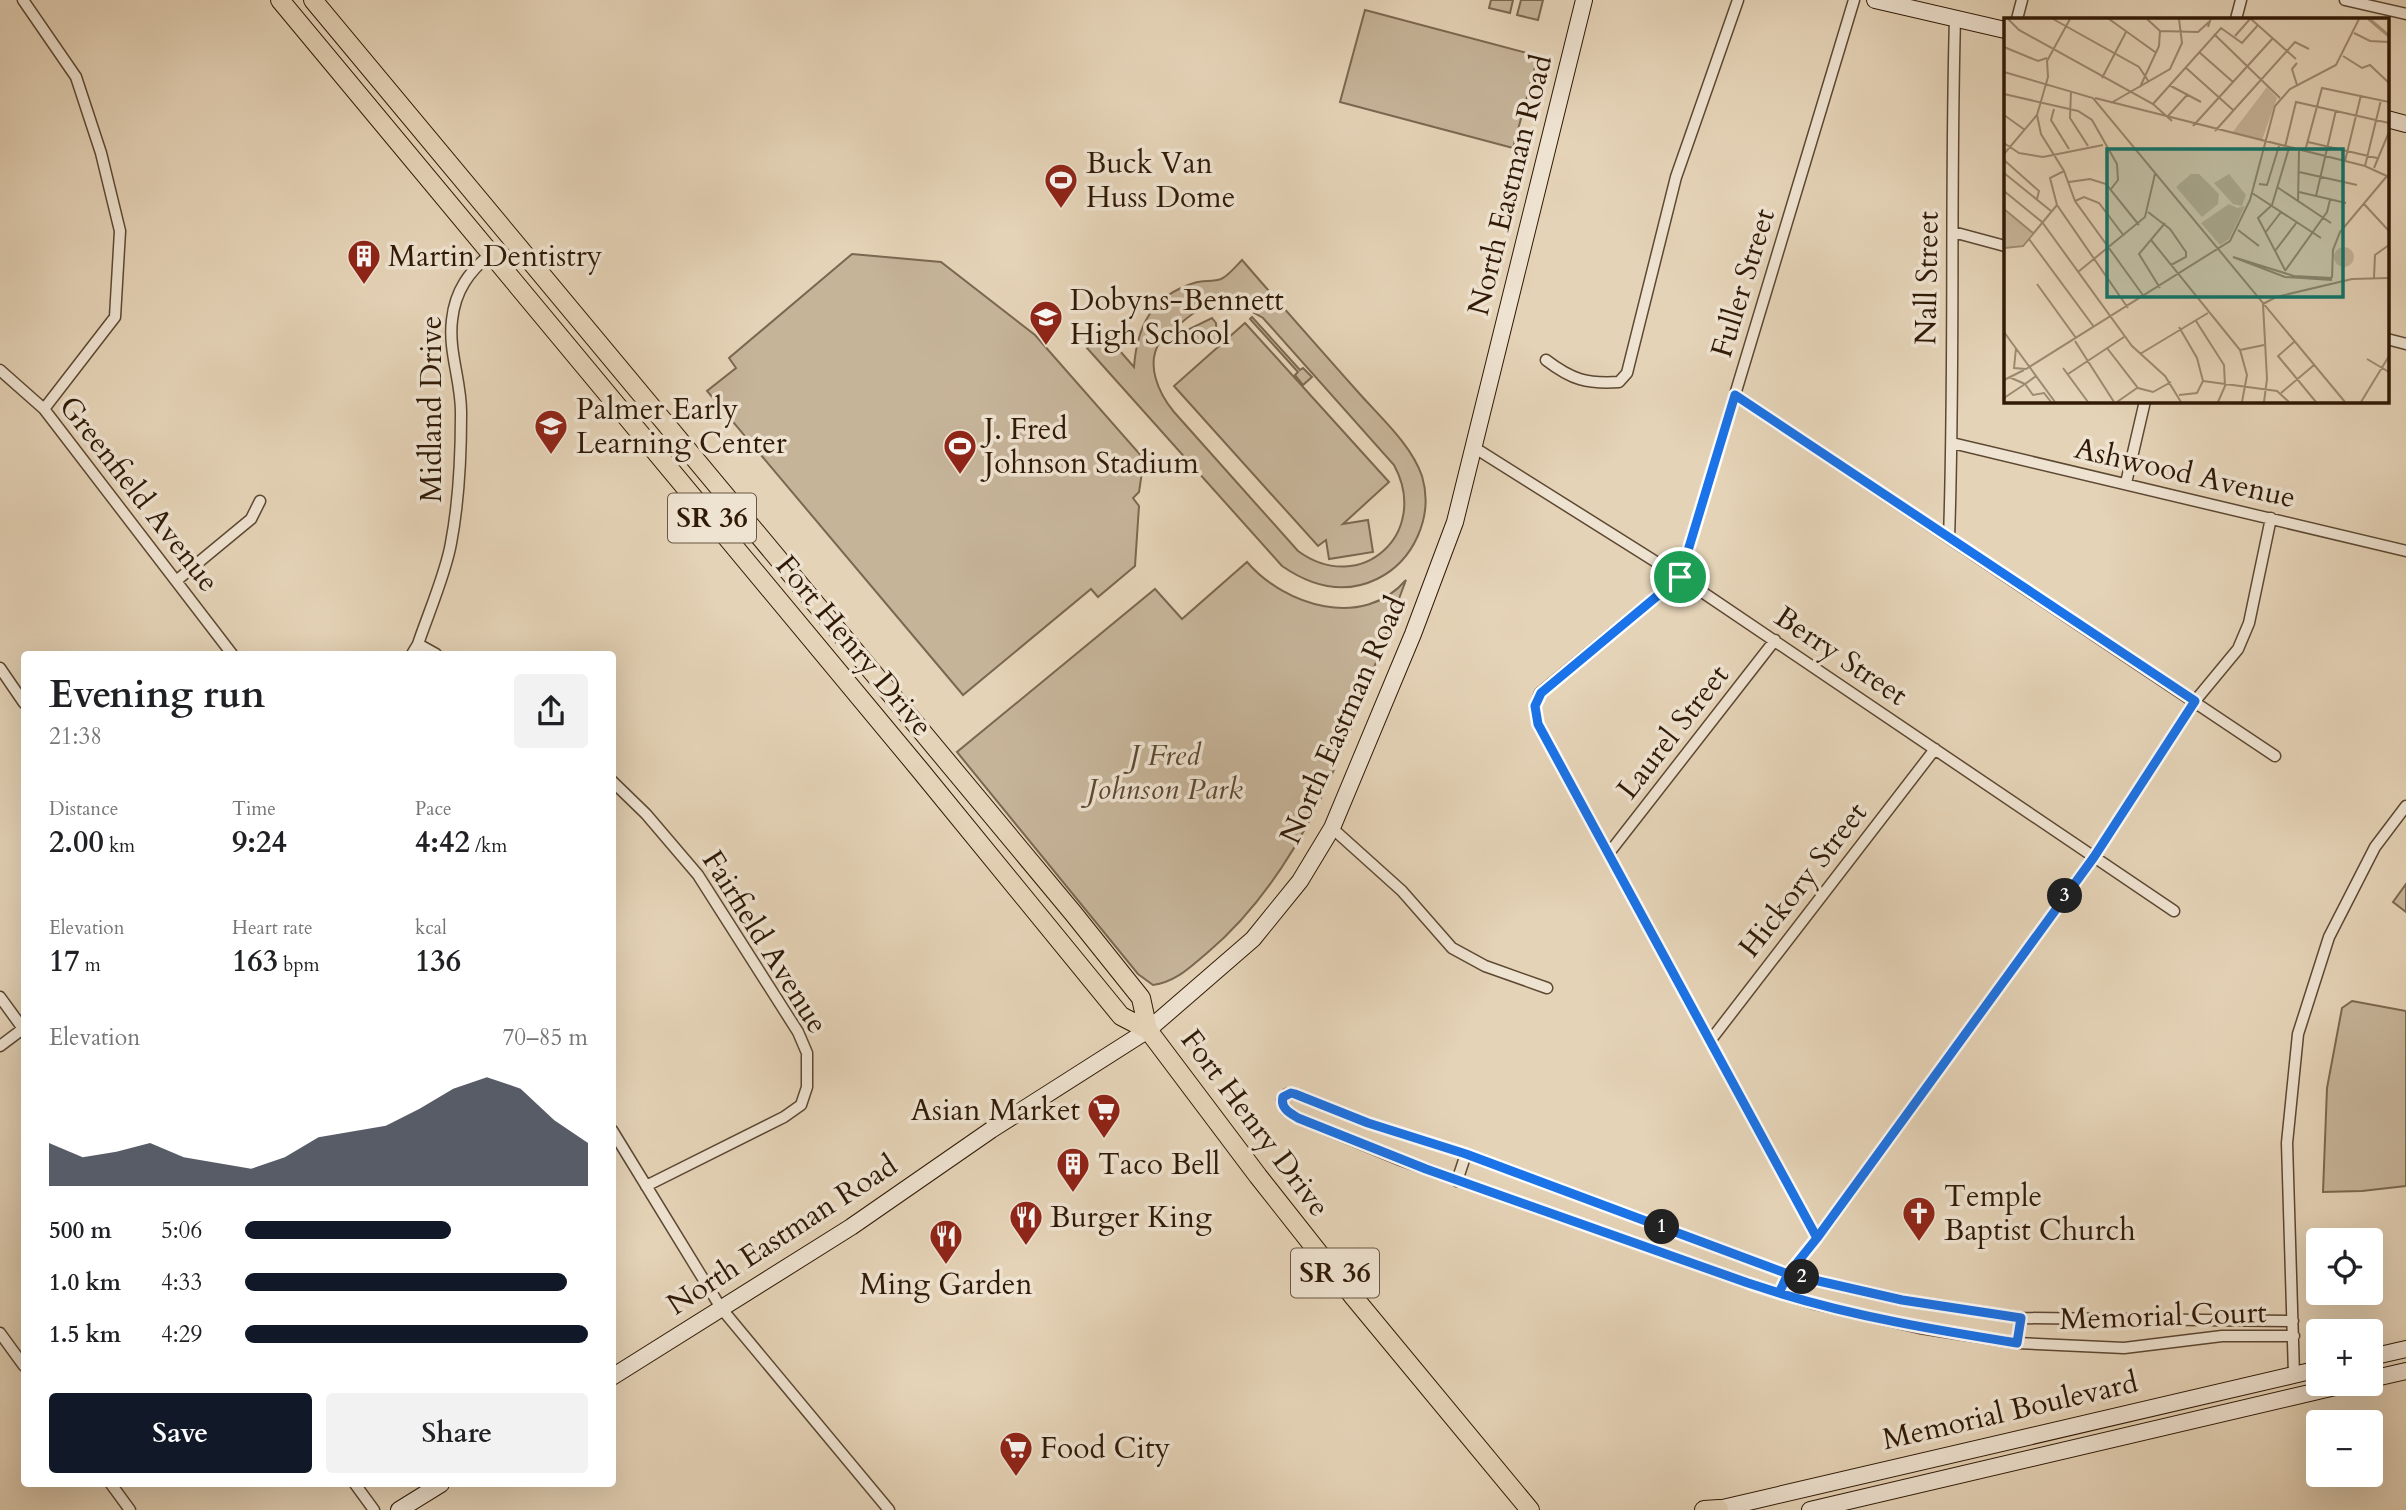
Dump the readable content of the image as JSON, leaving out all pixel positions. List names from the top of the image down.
{
  "streets": {
    "main road": [
      "North Eastman Road",
      "SR 36",
      "Fort Henry Drive",
      "Memorial Boulevard"
    ],
    "street": [
      "Nall Street",
      "Fuller Street",
      "Midland Drive",
      "Ashwood Avenue",
      "Greenfield Avenue",
      "Berry Street",
      "Laurel Street",
      "Hickory Street",
      "Fairfield Avenue",
      "Memorial Court"
    ]
  },
  "crossings": [
    ["North Eastman Road", "Fort Henry Drive"],
    ["North Eastman Road", "Berry Street"],
    ["Nall Street", "Ashwood Avenue"],
    ["Fuller Street", "Berry Street"],
    ["Midland Drive", "Fort Henry Drive"],
    ["Berry Street", "Laurel Street"],
    ["Berry Street", "Hickory Street"]
  ],
  "parks": ["J Fred Johnson Park"],
  "places": {
    "sports": ["Buck Van Huss Dome", "J. Fred Johnson Stadium"],
    "building": ["Martin Dentistry", "Taco Bell"],
    "school or university": ["Dobyns-Bennett High School", "Palmer Early Learning Center"],
    "supermarket": ["Asian Market", "Food City"],
    "church": ["Temple Baptist Church"],
    "restaurant": ["Burger King", "Ming Garden"]
  },
  "page": {
    "heading": ["Evening run", "21:38"],
    "stats": [
      ["Distance", "2.00 km"],
      ["Time", "9:24"],
      ["Pace", "4:42 /km"],
      ["Elevation", "17 m"],
      ["Heart rate", "163 bpm"],
      ["kcal", "136"]
    ],
    "pins": ["3", "1", "2"],
    "chart": ["Elevation", "70–85 m"],
    "list": [
      {
        "name": "500 m",
        "note": "5:06"
      },
      {
        "name": "1.0 km",
        "note": "4:33"
      },
      {
        "name": "1.5 km",
        "note": "4:29"
      }
    ],
    "map_buttons": ["+", "−"],
    "buttons": ["Save", "Share"]
  }
}
